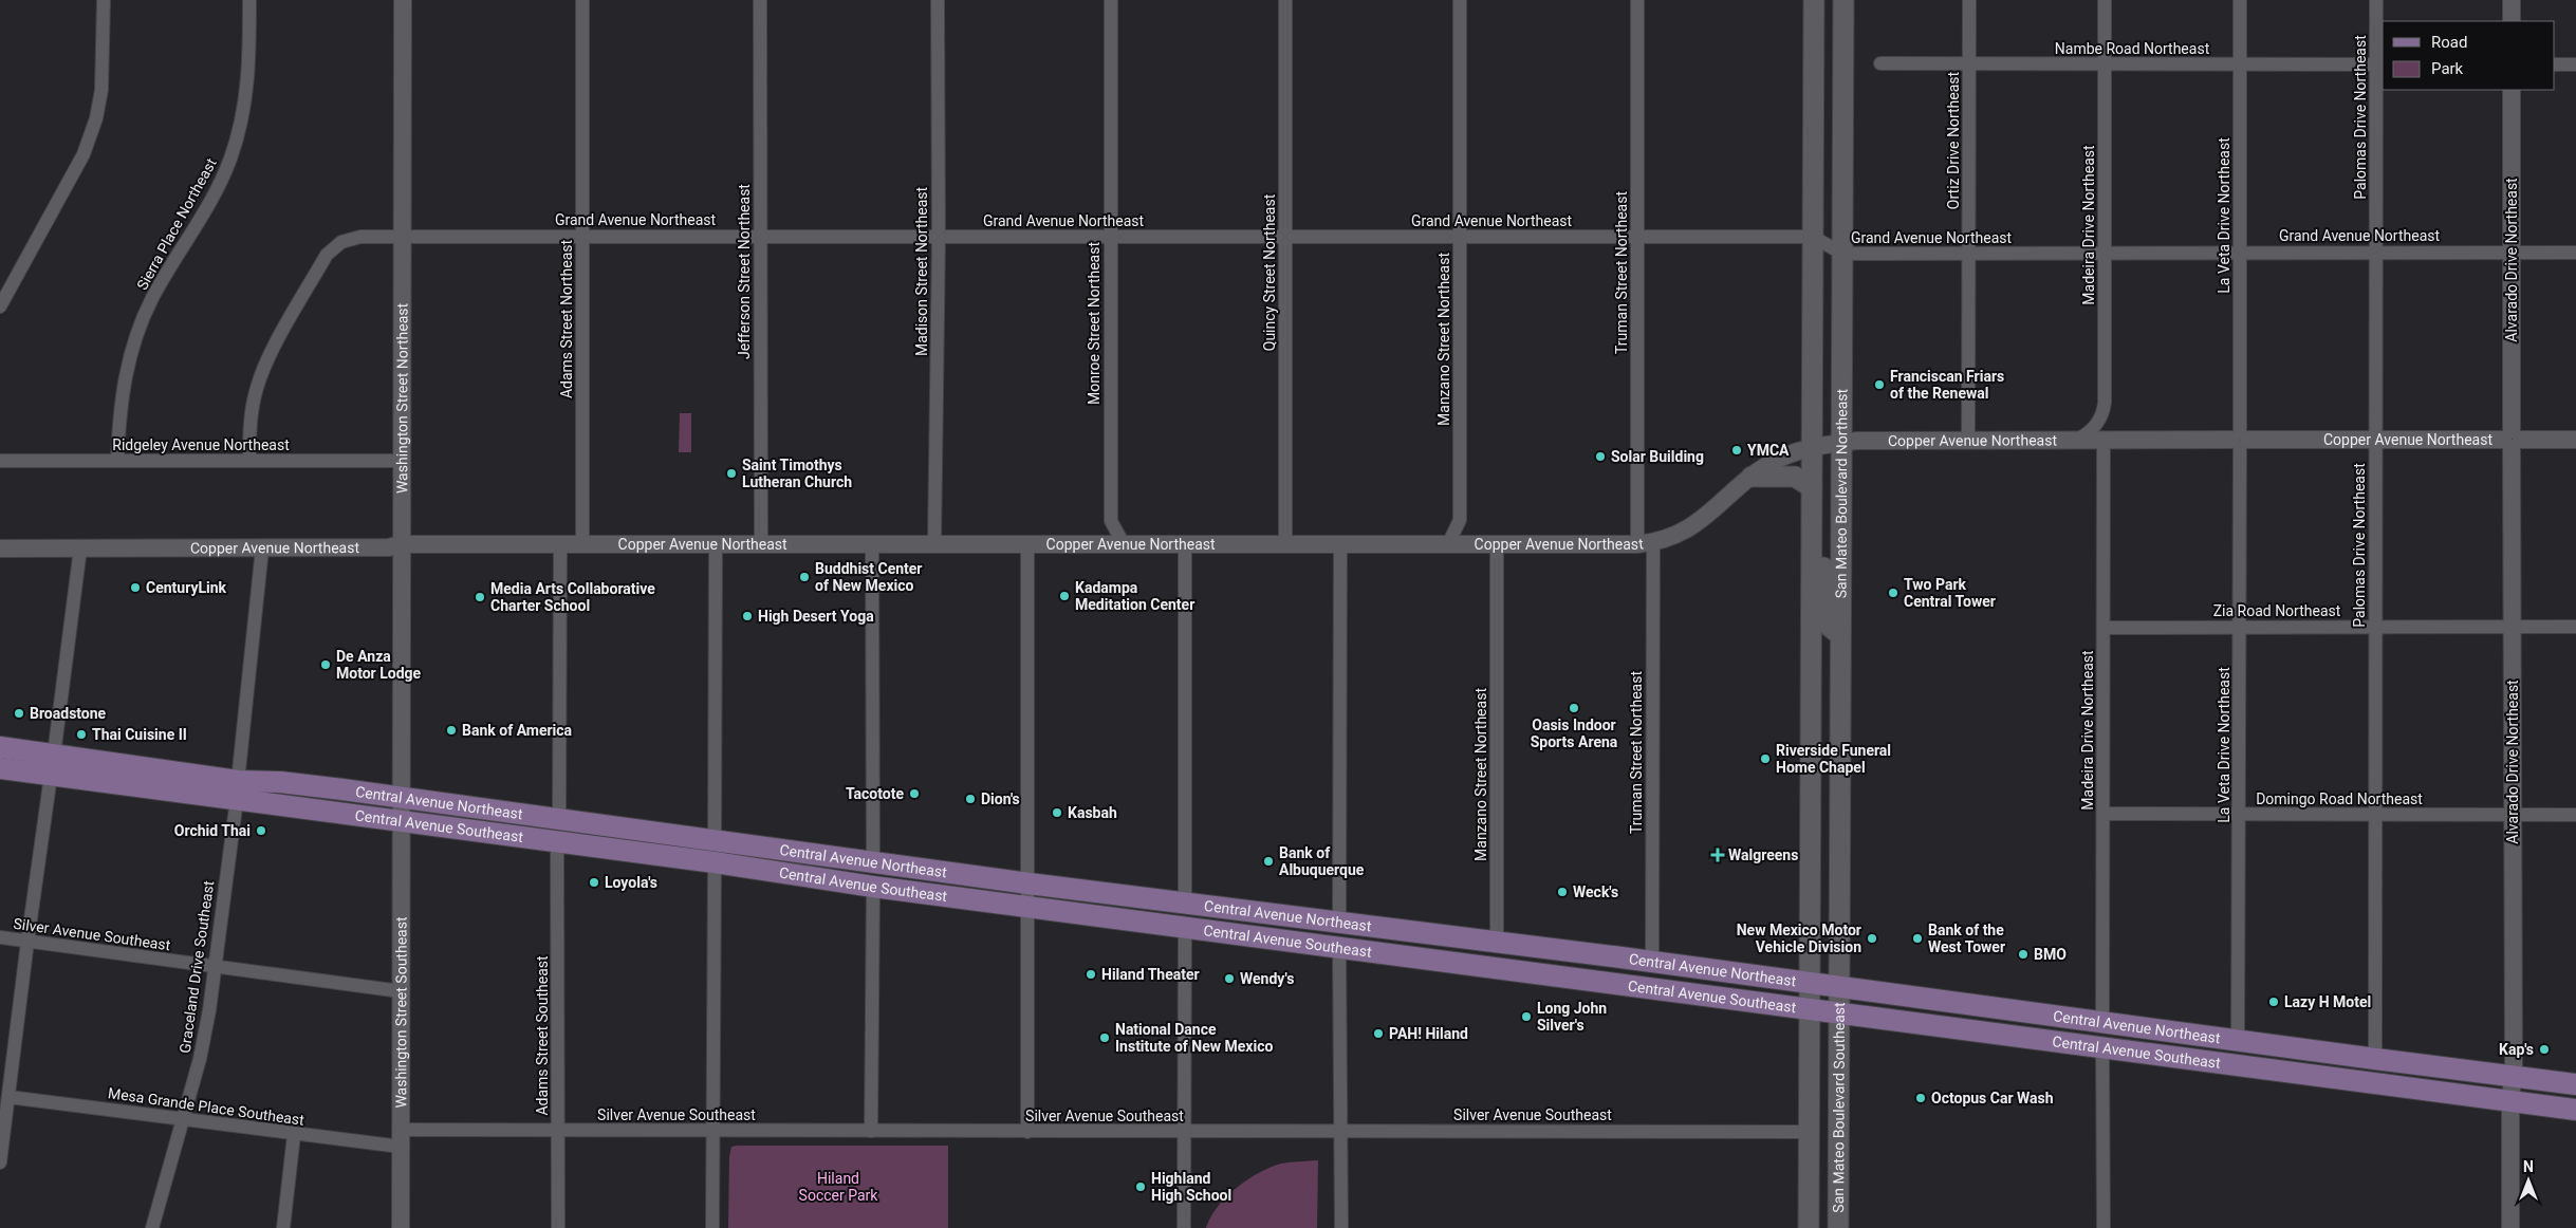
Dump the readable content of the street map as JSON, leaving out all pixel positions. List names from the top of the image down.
{
  "streets": {
    "main road": [
      "San Mateo Boulevard Northeast",
      "Central Avenue Northeast",
      "Central Avenue Southeast",
      "San Mateo Boulevard Southeast"
    ],
    "street": [
      "Nambe Road Northeast",
      "Palomas Drive Northeast",
      "Ortiz Drive Northeast",
      "La Veta Drive Northeast",
      "Grand Avenue Northeast",
      "Sierra Place Northeast",
      "Madeira Drive Northeast",
      "Alvarado Drive Northeast",
      "Jefferson Street Northeast",
      "Madison Street Northeast",
      "Quincy Street Northeast",
      "Truman Street Northeast",
      "Adams Street Northeast",
      "Monroe Street Northeast",
      "Manzano Street Northeast",
      "Washington Street Northeast",
      "Copper Avenue Northeast",
      "Ridgeley Avenue Northeast",
      "Zia Road Northeast",
      "Domingo Road Northeast",
      "Silver Avenue Southeast",
      "Graceland Drive Southeast",
      "Washington Street Southeast",
      "Adams Street Southeast",
      "Mesa Grande Place Southeast"
    ]
  },
  "crossings": [
    ["Nambe Road Northeast", "Palomas Drive Northeast"],
    ["Nambe Road Northeast", "Ortiz Drive Northeast"],
    ["Nambe Road Northeast", "La Veta Drive Northeast"],
    ["Nambe Road Northeast", "Madeira Drive Northeast"],
    ["Palomas Drive Northeast", "Grand Avenue Northeast"],
    ["Palomas Drive Northeast", "Copper Avenue Northeast"],
    ["Palomas Drive Northeast", "Zia Road Northeast"],
    ["Palomas Drive Northeast", "Domingo Road Northeast"],
    ["Palomas Drive Northeast", "Central Avenue Northeast"],
    ["Ortiz Drive Northeast", "Grand Avenue Northeast"],
    ["Ortiz Drive Northeast", "Copper Avenue Northeast"],
    ["La Veta Drive Northeast", "Grand Avenue Northeast"],
    ["La Veta Drive Northeast", "Copper Avenue Northeast"],
    ["La Veta Drive Northeast", "Zia Road Northeast"],
    ["La Veta Drive Northeast", "Domingo Road Northeast"],
    ["La Veta Drive Northeast", "Central Avenue Northeast"],
    ["Grand Avenue Northeast", "Madeira Drive Northeast"],
    ["Grand Avenue Northeast", "Alvarado Drive Northeast"],
    ["Grand Avenue Northeast", "Jefferson Street Northeast"],
    ["Grand Avenue Northeast", "Madison Street Northeast"],
    ["Grand Avenue Northeast", "Quincy Street Northeast"],
    ["Grand Avenue Northeast", "Truman Street Northeast"],
    ["Grand Avenue Northeast", "Adams Street Northeast"],
    ["Grand Avenue Northeast", "Monroe Street Northeast"],
    ["Grand Avenue Northeast", "Manzano Street Northeast"],
    ["Grand Avenue Northeast", "Washington Street Northeast"],
    ["Grand Avenue Northeast", "Ridgeley Avenue Northeast"],
    ["Grand Avenue Northeast", "San Mateo Boulevard Northeast"],
    ["Sierra Place Northeast", "Ridgeley Avenue Northeast"],
    ["Madeira Drive Northeast", "Copper Avenue Northeast"],
    ["Madeira Drive Northeast", "Zia Road Northeast"],
    ["Madeira Drive Northeast", "Domingo Road Northeast"],
    ["Madeira Drive Northeast", "Central Avenue Northeast"],
    ["Alvarado Drive Northeast", "Copper Avenue Northeast"],
    ["Alvarado Drive Northeast", "Zia Road Northeast"],
    ["Alvarado Drive Northeast", "Domingo Road Northeast"],
    ["Alvarado Drive Northeast", "Central Avenue Northeast"],
    ["Alvarado Drive Northeast", "Central Avenue Southeast"],
    ["Jefferson Street Northeast", "Copper Avenue Northeast"],
    ["Madison Street Northeast", "Copper Avenue Northeast"],
    ["Quincy Street Northeast", "Copper Avenue Northeast"],
    ["Truman Street Northeast", "Copper Avenue Northeast"],
    ["Truman Street Northeast", "Central Avenue Northeast"],
    ["Adams Street Northeast", "Copper Avenue Northeast"],
    ["Manzano Street Northeast", "Copper Avenue Northeast"],
    ["Manzano Street Northeast", "Central Avenue Northeast"],
    ["Washington Street Northeast", "Copper Avenue Northeast"],
    ["Washington Street Northeast", "Ridgeley Avenue Northeast"],
    ["Washington Street Northeast", "Central Avenue Northeast"],
    ["Washington Street Northeast", "Washington Street Southeast"],
    ["Copper Avenue Northeast", "San Mateo Boulevard Northeast"],
    ["Copper Avenue Northeast", "Graceland Drive Southeast"],
    ["San Mateo Boulevard Northeast", "Central Avenue Northeast"],
    ["San Mateo Boulevard Northeast", "San Mateo Boulevard Southeast"],
    ["Central Avenue Northeast", "Central Avenue Southeast"],
    ["Central Avenue Northeast", "Graceland Drive Southeast"],
    ["Central Avenue Northeast", "Washington Street Southeast"],
    ["Central Avenue Northeast", "San Mateo Boulevard Southeast"],
    ["Central Avenue Southeast", "Graceland Drive Southeast"],
    ["Central Avenue Southeast", "Washington Street Southeast"],
    ["Central Avenue Southeast", "Adams Street Southeast"],
    ["Central Avenue Southeast", "San Mateo Boulevard Southeast"],
    ["Silver Avenue Southeast", "Graceland Drive Southeast"],
    ["Silver Avenue Southeast", "Washington Street Southeast"],
    ["Silver Avenue Southeast", "Adams Street Southeast"],
    ["Silver Avenue Southeast", "Mesa Grande Place Southeast"],
    ["Silver Avenue Southeast", "San Mateo Boulevard Southeast"],
    ["Graceland Drive Southeast", "Mesa Grande Place Southeast"],
    ["Washington Street Southeast", "Mesa Grande Place Southeast"]
  ],
  "parks": ["Hiland Soccer Park"],
  "places": {
    "other": [
      "Franciscan Friars of the Renewal",
      "YMCA",
      "Solar Building",
      "Saint Timothys Lutheran Church",
      "Buddhist Center of New Mexico",
      "CenturyLink",
      "Two Park Central Tower",
      "Kadampa Meditation Center",
      "Media Arts Collaborative Charter School",
      "High Desert Yoga",
      "De Anza Motor Lodge",
      "Oasis Indoor Sports Arena",
      "Broadstone",
      "Bank of America",
      "Thai Cuisine II",
      "Riverside Funeral Home Chapel",
      "Tacotote",
      "Dion's",
      "Kasbah",
      "Orchid Thai",
      "Bank of Albuquerque",
      "Loyola's",
      "Weck's",
      "New Mexico Motor Vehicle Division",
      "Bank of the West Tower",
      "BMO",
      "Hiland Theater",
      "Wendy's",
      "Lazy H Motel",
      "Long John Silver's",
      "PAH! Hiland",
      "National Dance Institute of New Mexico",
      "Kap's",
      "Octopus Car Wash",
      "Highland High School"
    ],
    "health": ["Walgreens"]
  },
  "legend": ["Road", "Park"],
  "north": "top"
}
